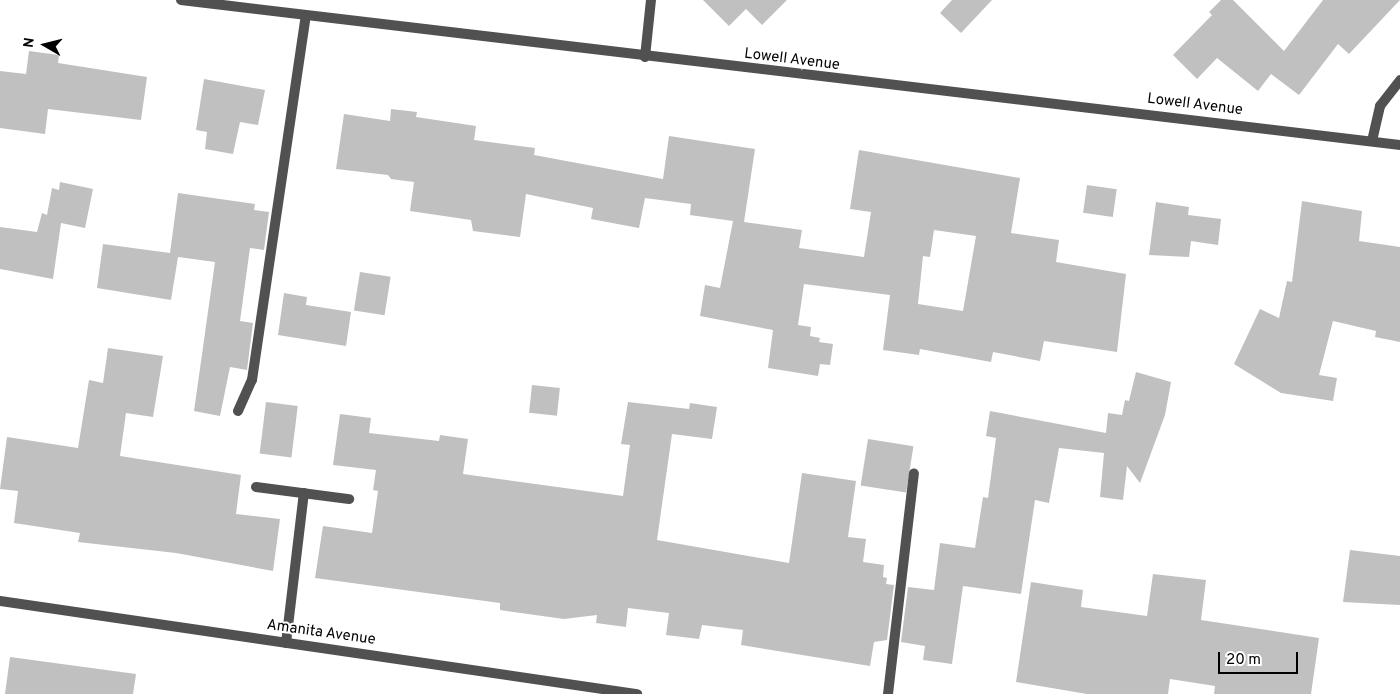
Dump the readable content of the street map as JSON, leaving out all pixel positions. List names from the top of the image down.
{
  "streets": {
    "street": ["Lowell Avenue", "Amanita Avenue"]
  },
  "scale_bar": "20 m",
  "north": "left"
}
